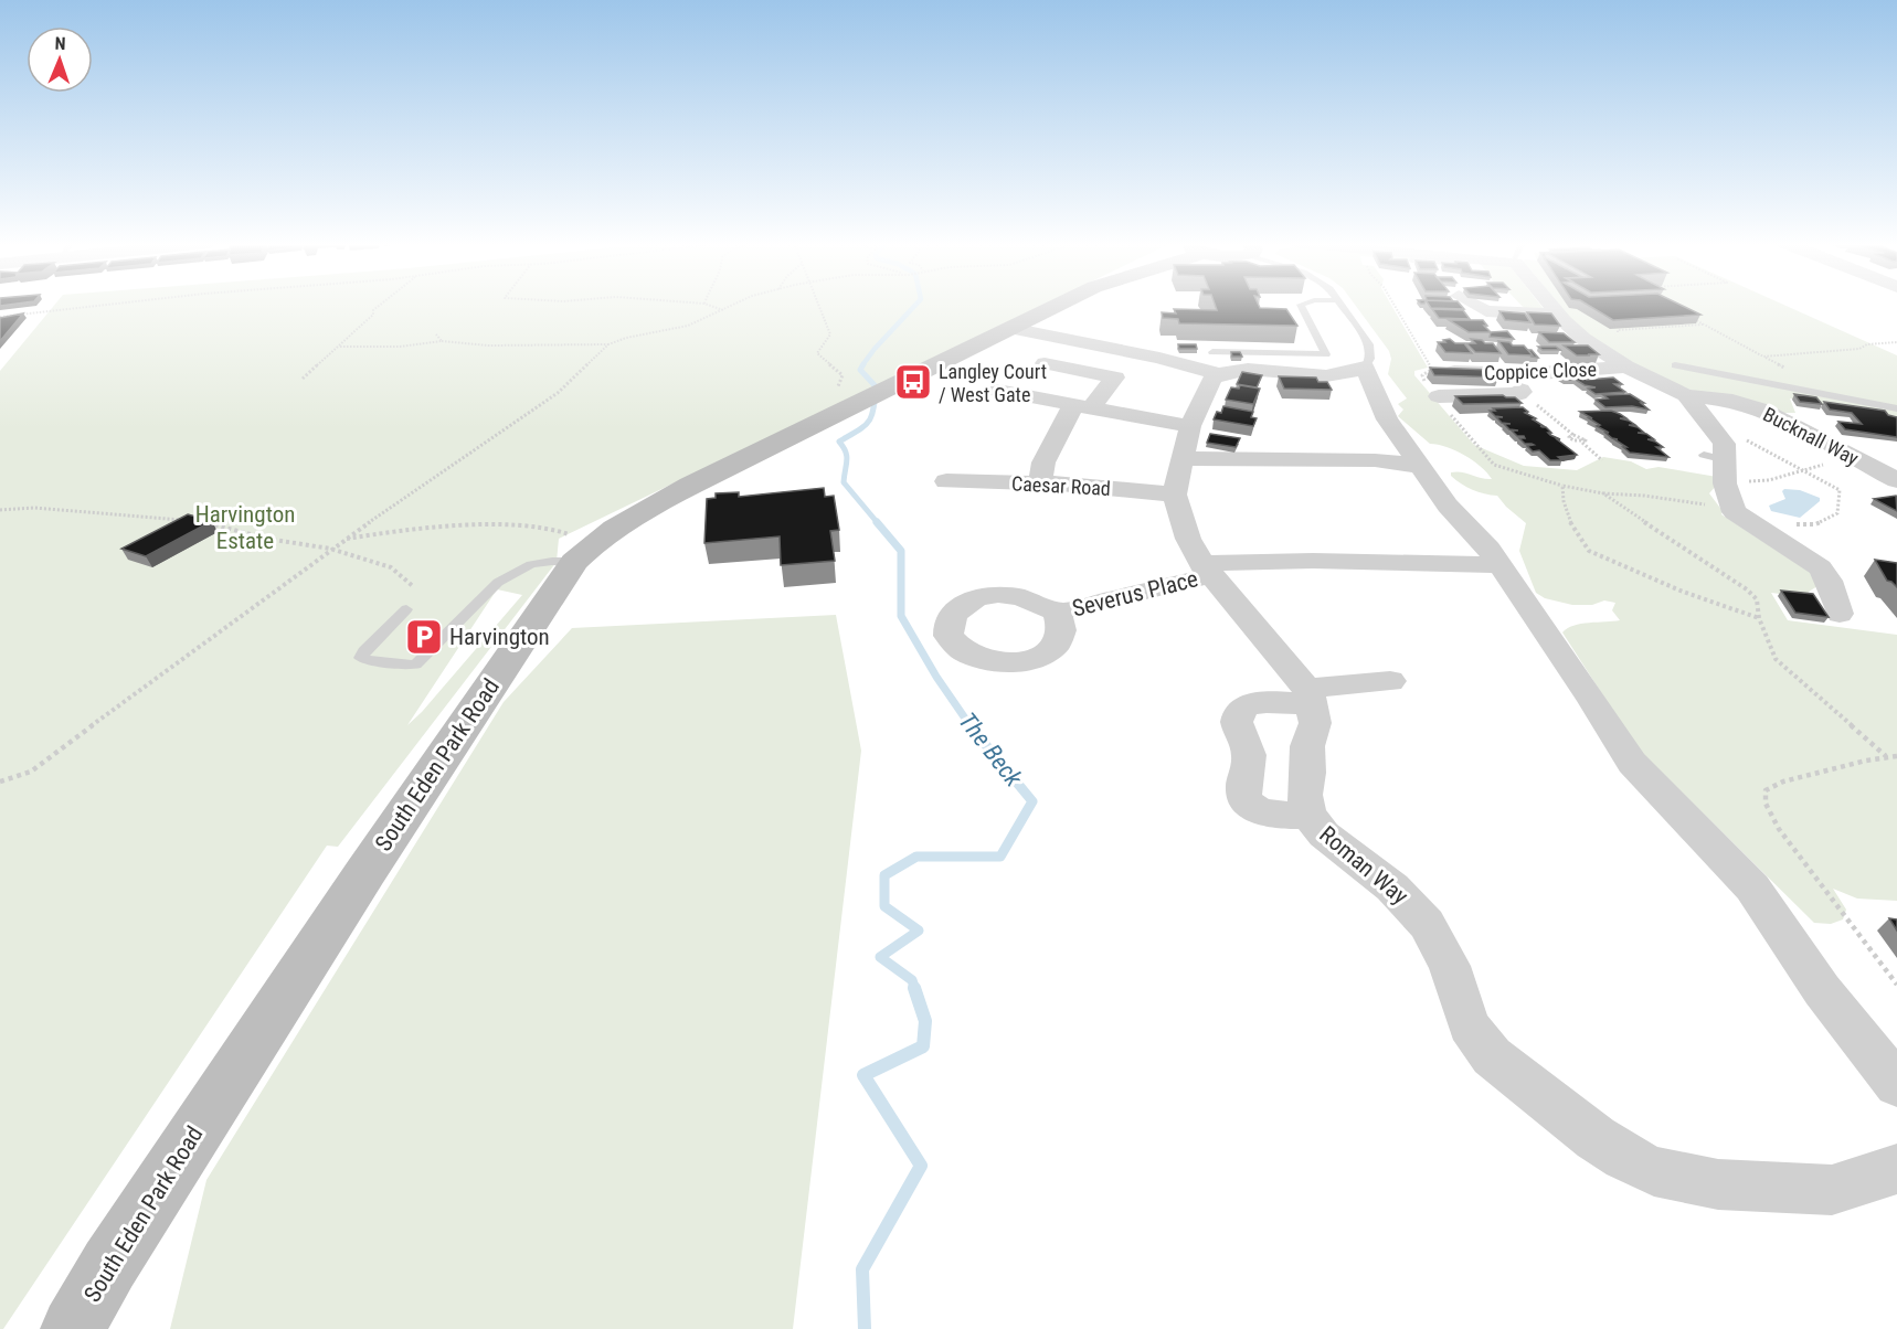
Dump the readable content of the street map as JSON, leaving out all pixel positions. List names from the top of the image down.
{
  "streets": {
    "main road": ["South Eden Park Road"],
    "street": [
      "Coppice Close",
      "Bucknall Way",
      "Caesar Road",
      "Severus Place",
      "Roman Way"
    ]
  },
  "crossings": [
    ["Coppice Close", "Bucknall Way"]
  ],
  "water": ["The Beck"],
  "parks": ["Harvington Estate"],
  "places": {
    "bus stop": ["Langley Court / West Gate"],
    "parking": ["Harvington"]
  },
  "north": "top"
}
